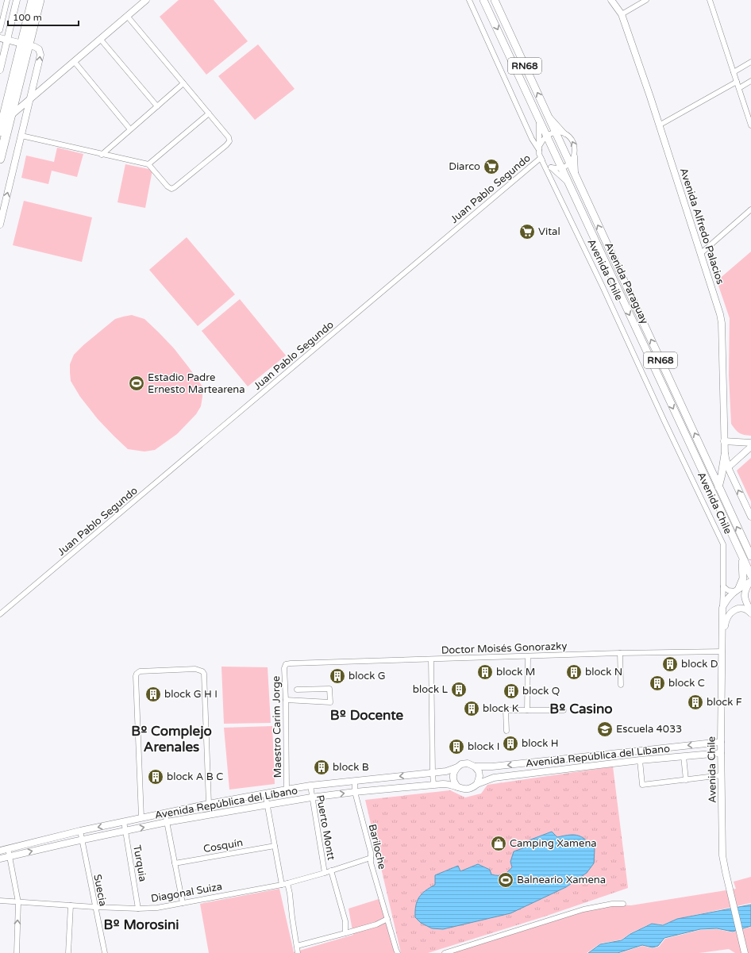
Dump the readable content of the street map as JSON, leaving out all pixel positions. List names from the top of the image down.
{
  "streets": {
    "main road": ["RN68", "Avenida Paraguay"],
    "street": [
      "Juan Pablo Segundo",
      "Avenida Alfredo Palacios",
      "Avenida Chile",
      "Doctor Moisés Gonorazky",
      "Maestro Carim Jorge",
      "Avenida República del Líbano",
      "Puerto Montt",
      "Cosquín",
      "Bariloche",
      "Turquia",
      "Suecia",
      "Diagonal Suiza"
    ]
  },
  "crossings": [
    ["Juan Pablo Segundo", "Avenida Chile"],
    ["Avenida Chile", "Doctor Moisés Gonorazky"],
    ["Avenida Chile", "Avenida República del Líbano"],
    ["Doctor Moisés Gonorazky", "Maestro Carim Jorge"],
    ["Maestro Carim Jorge", "Avenida República del Líbano"],
    ["Avenida República del Líbano", "Puerto Montt"],
    ["Avenida República del Líbano", "Bariloche"],
    ["Avenida República del Líbano", "Turquia"],
    ["Avenida República del Líbano", "Suecia"],
    ["Puerto Montt", "Diagonal Suiza"],
    ["Bariloche", "Diagonal Suiza"],
    ["Turquia", "Diagonal Suiza"],
    ["Suecia", "Diagonal Suiza"]
  ],
  "districts": [
    "Bº Casino",
    "Bº Docente",
    "Bº Complejo Arenales",
    "Bº Morosini"
  ],
  "places": {
    "supermarket": ["Diarco", "Vital"],
    "sports": ["Estadio Padre Ernesto Martearena", "Balneario Xamena"],
    "building": [
      "block D",
      "block M",
      "block N",
      "block G",
      "block C",
      "block L",
      "block Q",
      "block G H I",
      "block F",
      "block K",
      "block H",
      "block I",
      "block B",
      "block A B C"
    ],
    "school or university": ["Escuela 4033"],
    "shop": ["Camping Xamena"]
  },
  "scale_bar": "100 m"
}
